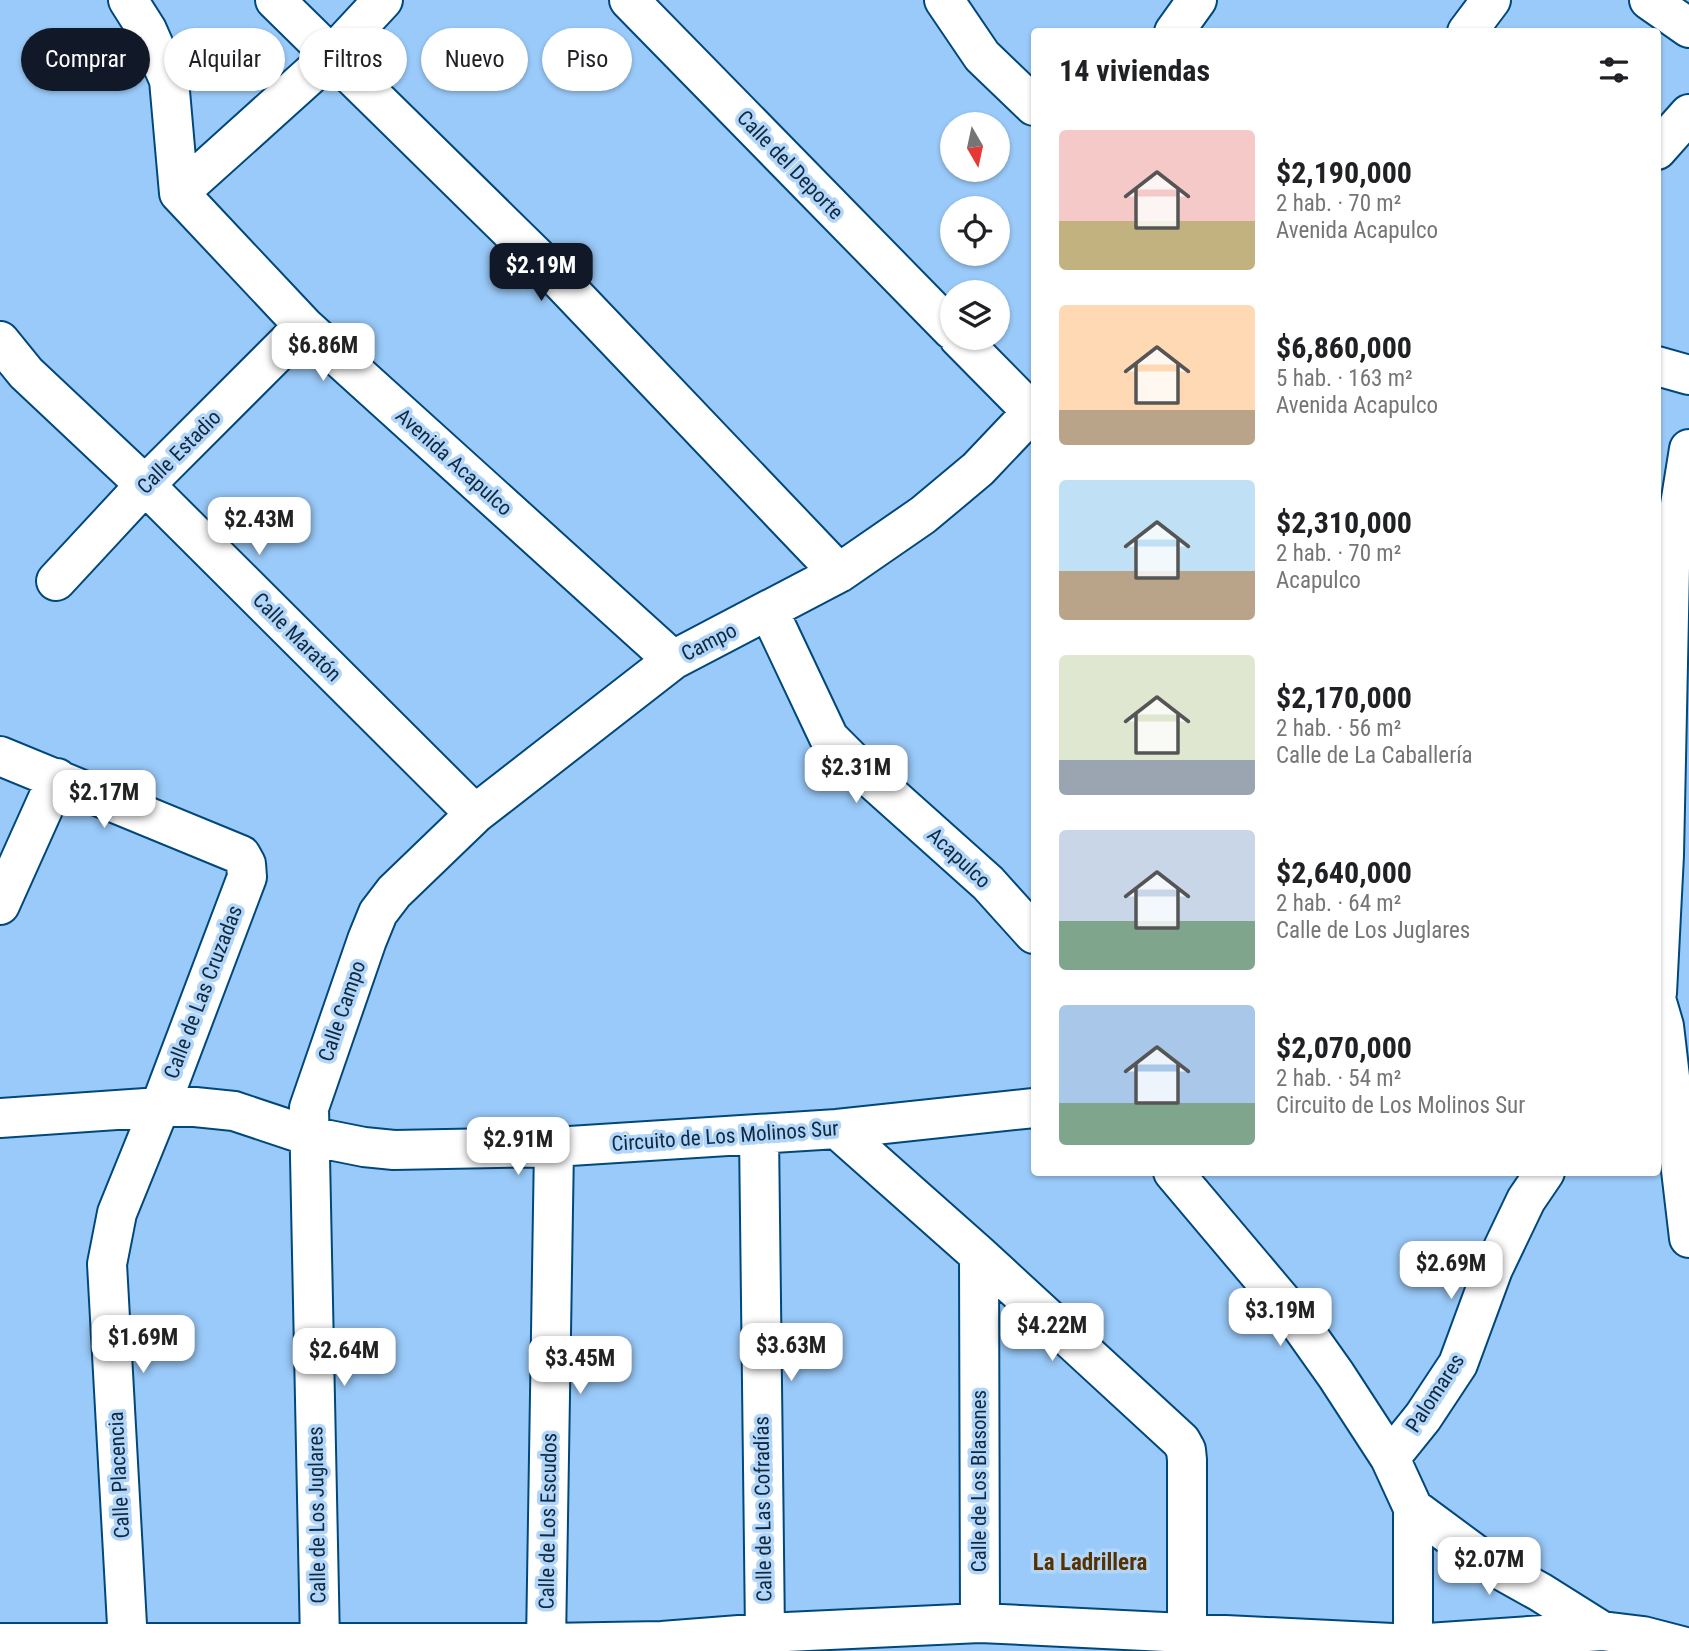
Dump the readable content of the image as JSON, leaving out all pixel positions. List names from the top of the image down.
{
  "streets": {
    "street": [
      "Calle del Deporte",
      "Calle Estadio",
      "Avenida Acapulco",
      "Calle Maratón",
      "Campo",
      "Acapulco",
      "Calle de Las Cruzadas",
      "Calle Campo",
      "Circuito de Los Molinos Sur",
      "Palomares",
      "Calle Placencia",
      "Calle de Los Blasones",
      "Calle de Las Cofradías",
      "Calle de Los Juglares",
      "Calle de Los Escudos"
    ]
  },
  "crossings": [
    ["Calle Estadio", "Avenida Acapulco"],
    ["Calle Estadio", "Calle Maratón"],
    ["Avenida Acapulco", "Campo"],
    ["Calle Maratón", "Campo"],
    ["Campo", "Acapulco"],
    ["Campo", "Calle Campo"],
    ["Calle de Las Cruzadas", "Circuito de Los Molinos Sur"],
    ["Calle de Las Cruzadas", "Calle Placencia"],
    ["Calle Campo", "Circuito de Los Molinos Sur"],
    ["Calle Campo", "Calle de Los Juglares"],
    ["Circuito de Los Molinos Sur", "Calle Placencia"],
    ["Circuito de Los Molinos Sur", "Calle de Las Cofradías"],
    ["Circuito de Los Molinos Sur", "Calle de Los Juglares"],
    ["Circuito de Los Molinos Sur", "Calle de Los Escudos"]
  ],
  "districts": ["La Ladrillera"],
  "north": "bottom",
  "page": {
    "chip": [
      "Comprar",
      "Alquilar",
      "Filtros",
      "Nuevo",
      "Piso"
    ],
    "heading": "14 viviendas",
    "list": [
      {
        "name": "$2,190,000",
        "note": "2 hab. · 70 m² · Avenida Acapulco"
      },
      {
        "name": "$6,860,000",
        "note": "5 hab. · 163 m² · Avenida Acapulco"
      },
      {
        "name": "$2,310,000",
        "note": "2 hab. · 70 m² · Acapulco"
      },
      {
        "name": "$2,170,000",
        "note": "2 hab. · 56 m² · Calle de La Caballería"
      },
      {
        "name": "$2,640,000",
        "note": "2 hab. · 64 m² · Calle de Los Juglares"
      },
      {
        "name": "$2,070,000",
        "note": "2 hab. · 54 m² · Circuito de Los Molinos Sur"
      }
    ],
    "price": [
      "$2.19M",
      "$6.86M",
      "$2.43M",
      "$2.31M",
      "$2.17M",
      "$2.91M",
      "$2.69M",
      "$3.19M",
      "$4.22M",
      "$1.69M",
      "$3.63M",
      "$2.64M",
      "$3.45M",
      "$2.07M"
    ]
  }
}
